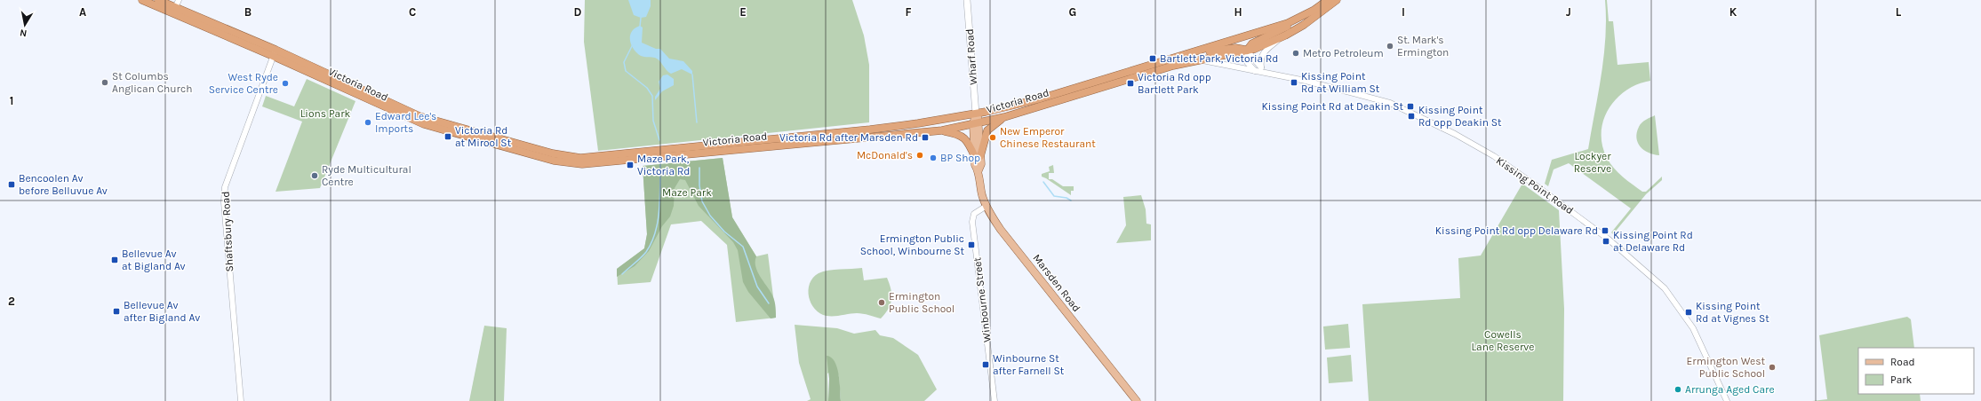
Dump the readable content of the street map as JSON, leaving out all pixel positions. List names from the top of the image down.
{
  "streets": {
    "highway": ["Victoria Road"],
    "main road": ["Wharf Road", "Marsden Road"],
    "street": ["Kissing Point Road", "Shaftsbury Road", "Winbourne Street"]
  },
  "crossings": [
    ["Wharf Road", "Victoria Road"],
    ["Wharf Road", "Marsden Road"],
    ["Victoria Road", "Kissing Point Road"],
    ["Victoria Road", "Shaftsbury Road"],
    ["Victoria Road", "Marsden Road"],
    ["Marsden Road", "Winbourne Street"]
  ],
  "parks": [
    "Lions Park",
    "Lockyer Reserve",
    "Maze Park",
    "Cowells Lane Reserve"
  ],
  "places": {
    "other": [
      "St. Mark's Ermington",
      "Metro Petroleum",
      "St Columbs Anglican Church",
      "West Ryde Service Centre",
      "Edward Lee's Imports",
      "New Emperor Chinese Restaurant",
      "McDonald's",
      "BP Shop",
      "Ryde Multicultural Centre",
      "Ermington Public School",
      "Ermington West Public School",
      "Arrunga Aged Care"
    ],
    "transit": [
      "Bartlett Park, Victoria Rd",
      "Kissing Point Rd at William St",
      "Victoria Rd opp Bartlett Park",
      "Kissing Point Rd at Deakin St",
      "Kissing Point Rd opp Deakin St",
      "Victoria Rd at Mirool St",
      "Victoria Rd after Marsden Rd",
      "Maze Park, Victoria Rd",
      "Bencoolen Av before Belluvue Av",
      "Kissing Point Rd opp Delaware Rd",
      "Kissing Point Rd at Delaware Rd",
      "Ermington Public School, Winbourne St",
      "Bellevue Av at Bigland Av",
      "Bellevue Av after Bigland Av",
      "Kissing Point Rd at Vignes St",
      "Winbourne St after Farnell St"
    ]
  },
  "legend": ["Road", "Park"],
  "north": "bottom",
  "grid": {
    "columns": [
      "A",
      "B",
      "C",
      "D",
      "E",
      "F",
      "G",
      "H",
      "I",
      "J",
      "K",
      "L"
    ],
    "rows": ["1", "2"]
  }
}
